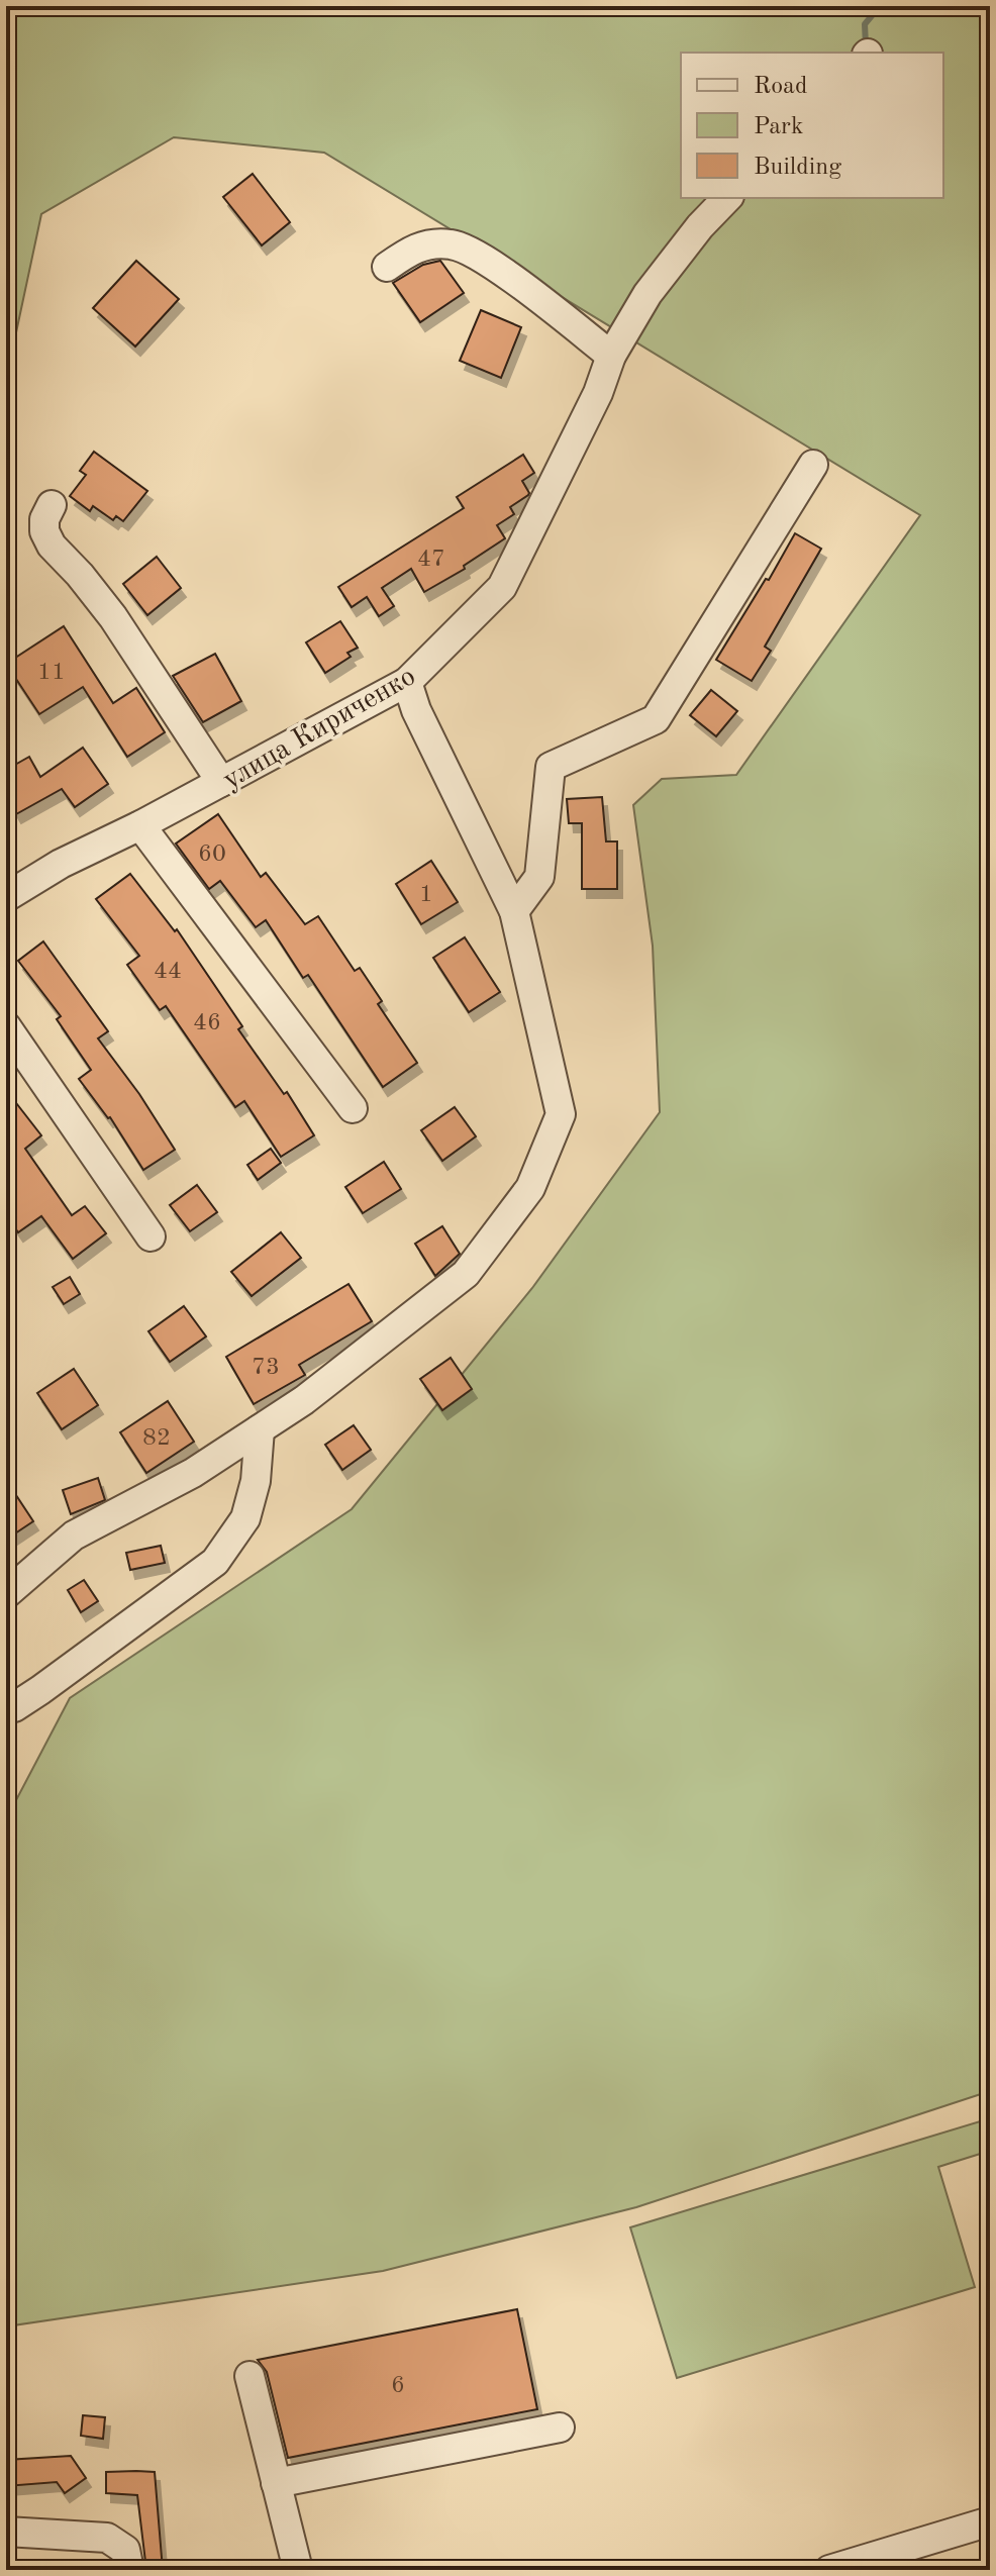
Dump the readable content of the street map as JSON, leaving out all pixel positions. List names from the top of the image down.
{
  "streets": {
    "street": ["улица Кириченко"]
  },
  "house_numbers": [
    "47",
    "11",
    "60",
    "1",
    "44",
    "46",
    "73",
    "82",
    "6"
  ],
  "legend": ["Road", "Park", "Building"]
}
